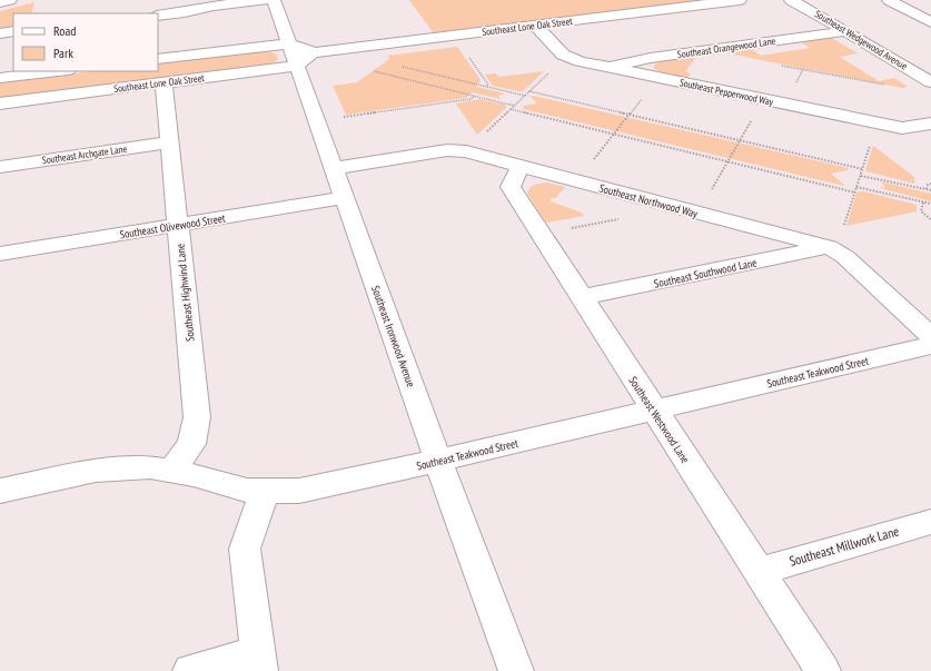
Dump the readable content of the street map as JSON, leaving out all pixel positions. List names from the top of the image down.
{
  "streets": {
    "street": [
      "Southeast Lone Oak Street",
      "Southeast Wedgewood Avenue",
      "Southeast Orangewood Lane",
      "Southeast Pepperwood Way",
      "Southeast Archgate Lane",
      "Southeast Northwood Way",
      "Southeast Olivewood Street",
      "Southeast Southwood Lane",
      "Southeast Highwind Lane",
      "Southeast Ironwood Avenue",
      "Southeast Teakwood Street",
      "Southeast Westwood Lane",
      "Southeast Millwork Lane"
    ]
  },
  "crossings": [
    ["Southeast Lone Oak Street", "Southeast Pepperwood Way"],
    ["Southeast Lone Oak Street", "Southeast Highwind Lane"],
    ["Southeast Lone Oak Street", "Southeast Ironwood Avenue"],
    ["Southeast Wedgewood Avenue", "Southeast Orangewood Lane"],
    ["Southeast Orangewood Lane", "Southeast Pepperwood Way"],
    ["Southeast Archgate Lane", "Southeast Highwind Lane"],
    ["Southeast Northwood Way", "Southeast Southwood Lane"],
    ["Southeast Northwood Way", "Southeast Ironwood Avenue"],
    ["Southeast Northwood Way", "Southeast Westwood Lane"],
    ["Southeast Olivewood Street", "Southeast Highwind Lane"],
    ["Southeast Olivewood Street", "Southeast Ironwood Avenue"],
    ["Southeast Southwood Lane", "Southeast Westwood Lane"],
    ["Southeast Highwind Lane", "Southeast Teakwood Street"],
    ["Southeast Ironwood Avenue", "Southeast Teakwood Street"],
    ["Southeast Teakwood Street", "Southeast Westwood Lane"],
    ["Southeast Westwood Lane", "Southeast Millwork Lane"]
  ],
  "legend": ["Road", "Park"]
}
